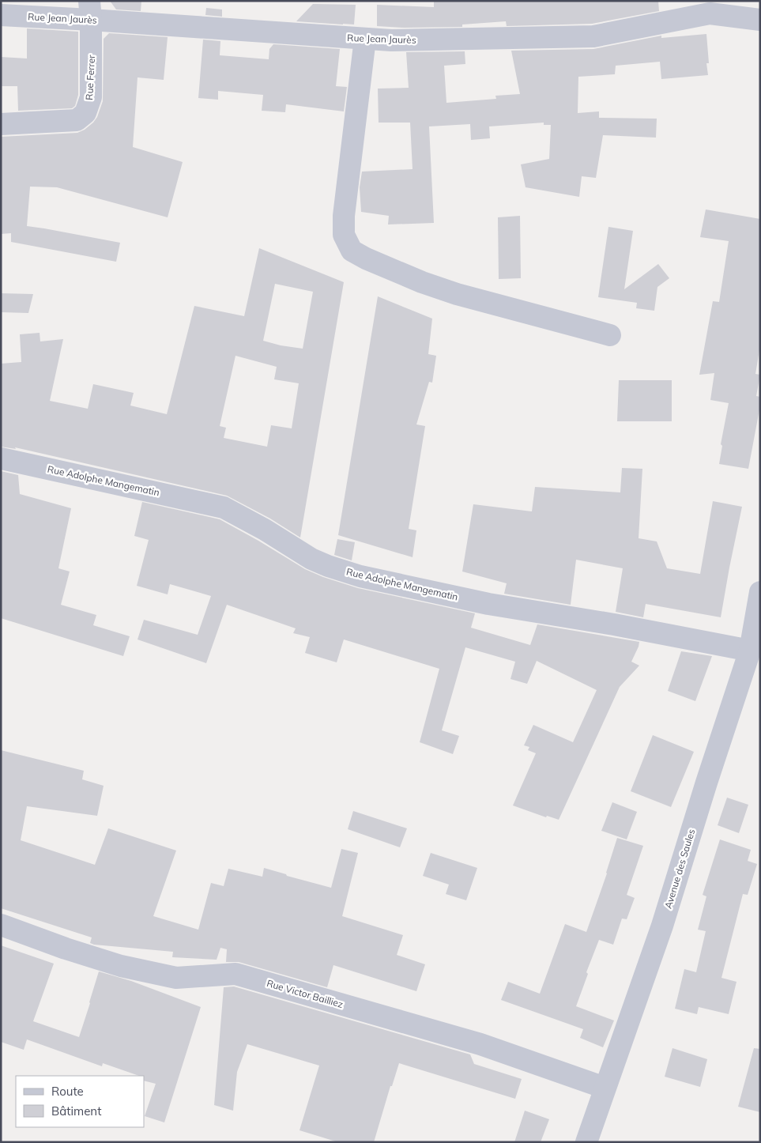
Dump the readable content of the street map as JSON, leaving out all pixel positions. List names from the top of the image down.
{
  "streets": {
    "street": [
      "Rue Jean Jaurès",
      "Rue Ferrer",
      "Rue Adolphe Mangematin",
      "Avenue des Saules",
      "Rue Victor Bailliez"
    ]
  },
  "crossings": [
    ["Rue Jean Jaurès", "Rue Ferrer"],
    ["Rue Adolphe Mangematin", "Avenue des Saules"],
    ["Avenue des Saules", "Rue Victor Bailliez"]
  ],
  "legend": ["Route", "Bâtiment"]
}
